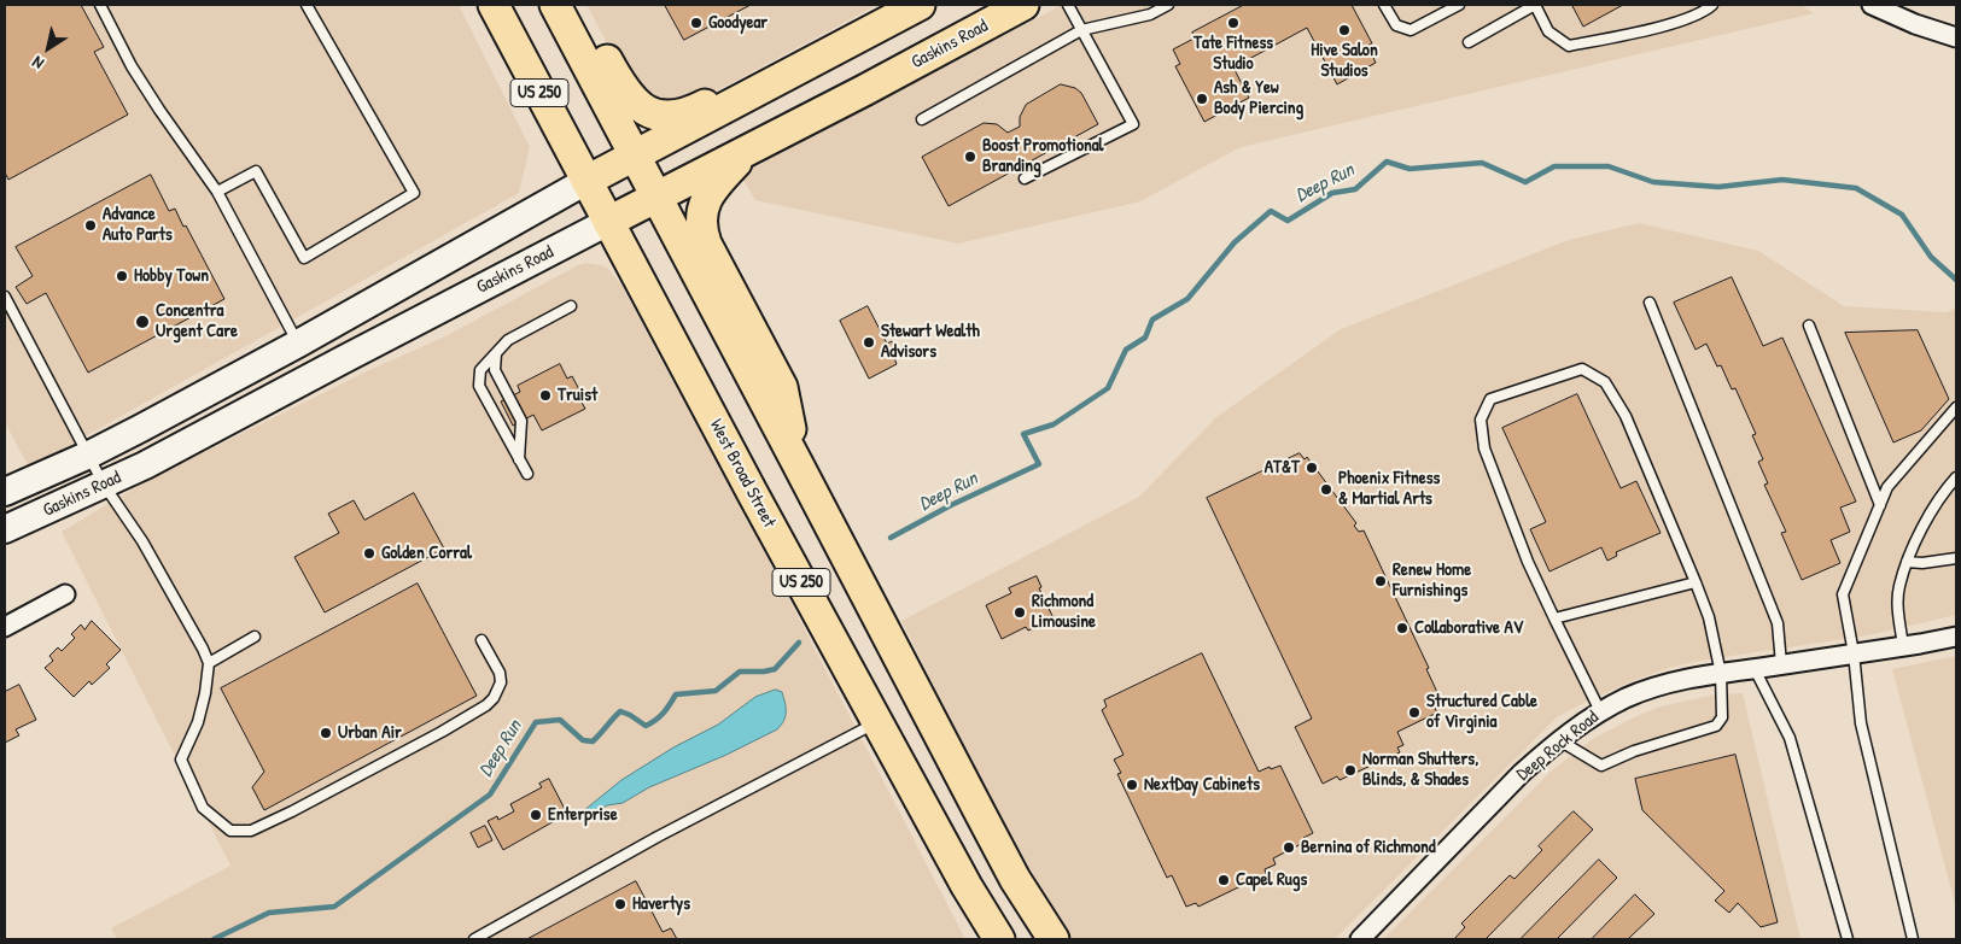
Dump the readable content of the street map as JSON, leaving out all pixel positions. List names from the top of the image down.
{
  "streets": {
    "main road": ["Gaskins Road", "US 250", "West Broad Street"],
    "street": ["Deep Rock Road"]
  },
  "crossings": [
    ["Gaskins Road", "US 250"],
    ["Gaskins Road", "West Broad Street"]
  ],
  "water": ["Deep Run"],
  "places": [
    "Goodyear",
    "Tate Fitness Studio",
    "Hive Salon Studios",
    "Ash & Yew Body Piercing",
    "Boost Promotional Branding",
    "Advance Auto Parts",
    "Hobby Town",
    "Concentra Urgent Care",
    "Stewart Wealth Advisors",
    "Truist",
    "AT&T",
    "Phoenix Fitness & Martial Arts",
    "Golden Corral",
    "Renew Home Furnishings",
    "Richmond Limousine",
    "Collaborative AV",
    "Structured Cable of Virginia",
    "Urban Air",
    "Norman Shutters, Blinds, & Shades",
    "NextDay Cabinets",
    "Enterprise",
    "Bernina of Richmond",
    "Capel Rugs",
    "Havertys"
  ],
  "north": "bottom left"
}
